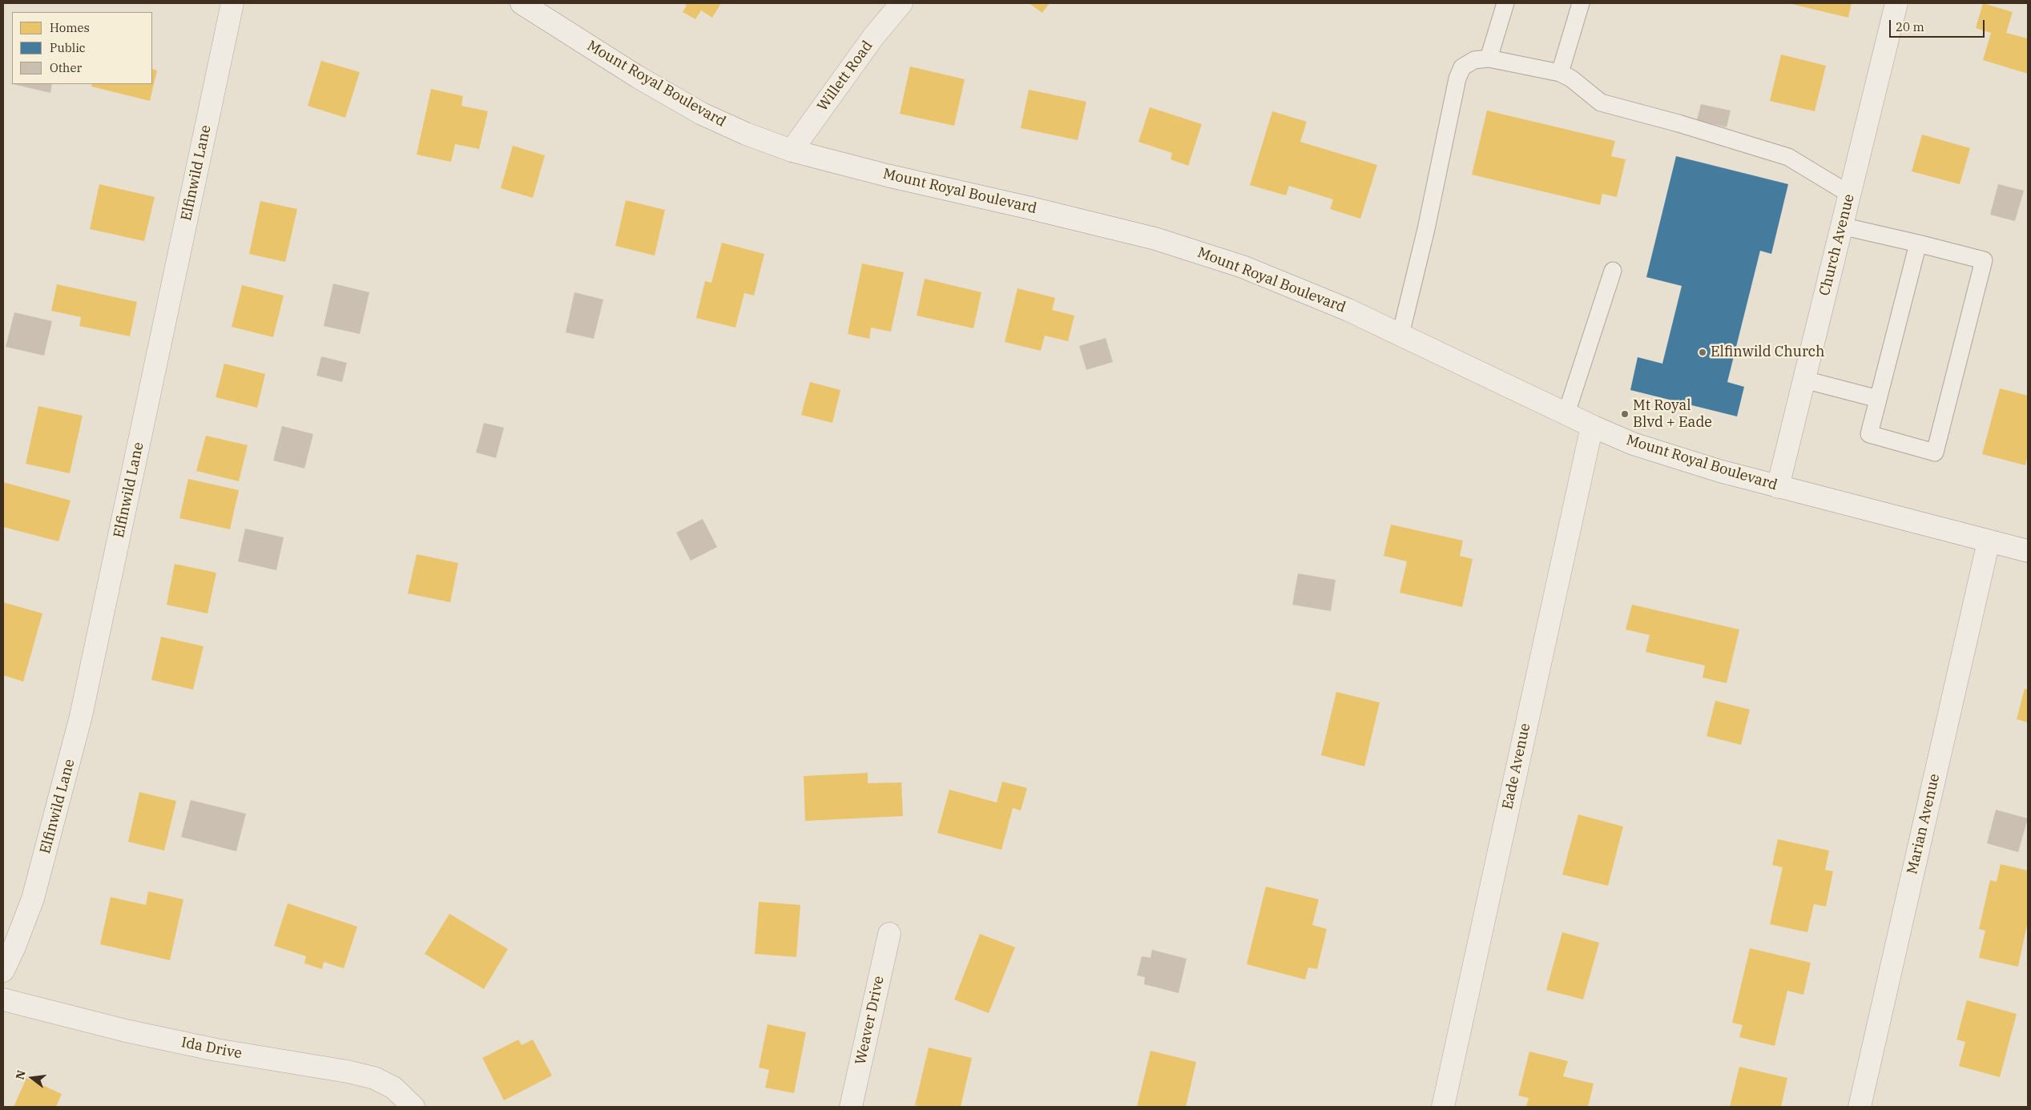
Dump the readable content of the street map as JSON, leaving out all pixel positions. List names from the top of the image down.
{
  "streets": {
    "street": [
      "Willett Road",
      "Mount Royal Boulevard",
      "Elfinwild Lane",
      "Church Avenue",
      "Eade Avenue",
      "Marian Avenue",
      "Weaver Drive",
      "Ida Drive"
    ]
  },
  "crossings": [
    ["Willett Road", "Mount Royal Boulevard"],
    ["Mount Royal Boulevard", "Church Avenue"],
    ["Mount Royal Boulevard", "Eade Avenue"],
    ["Mount Royal Boulevard", "Marian Avenue"]
  ],
  "places": ["Elfinwild Church", "Mt Royal Blvd + Eade"],
  "legend": ["Homes", "Public", "Other"],
  "scale_bar": "20 m",
  "north": "left"
}
